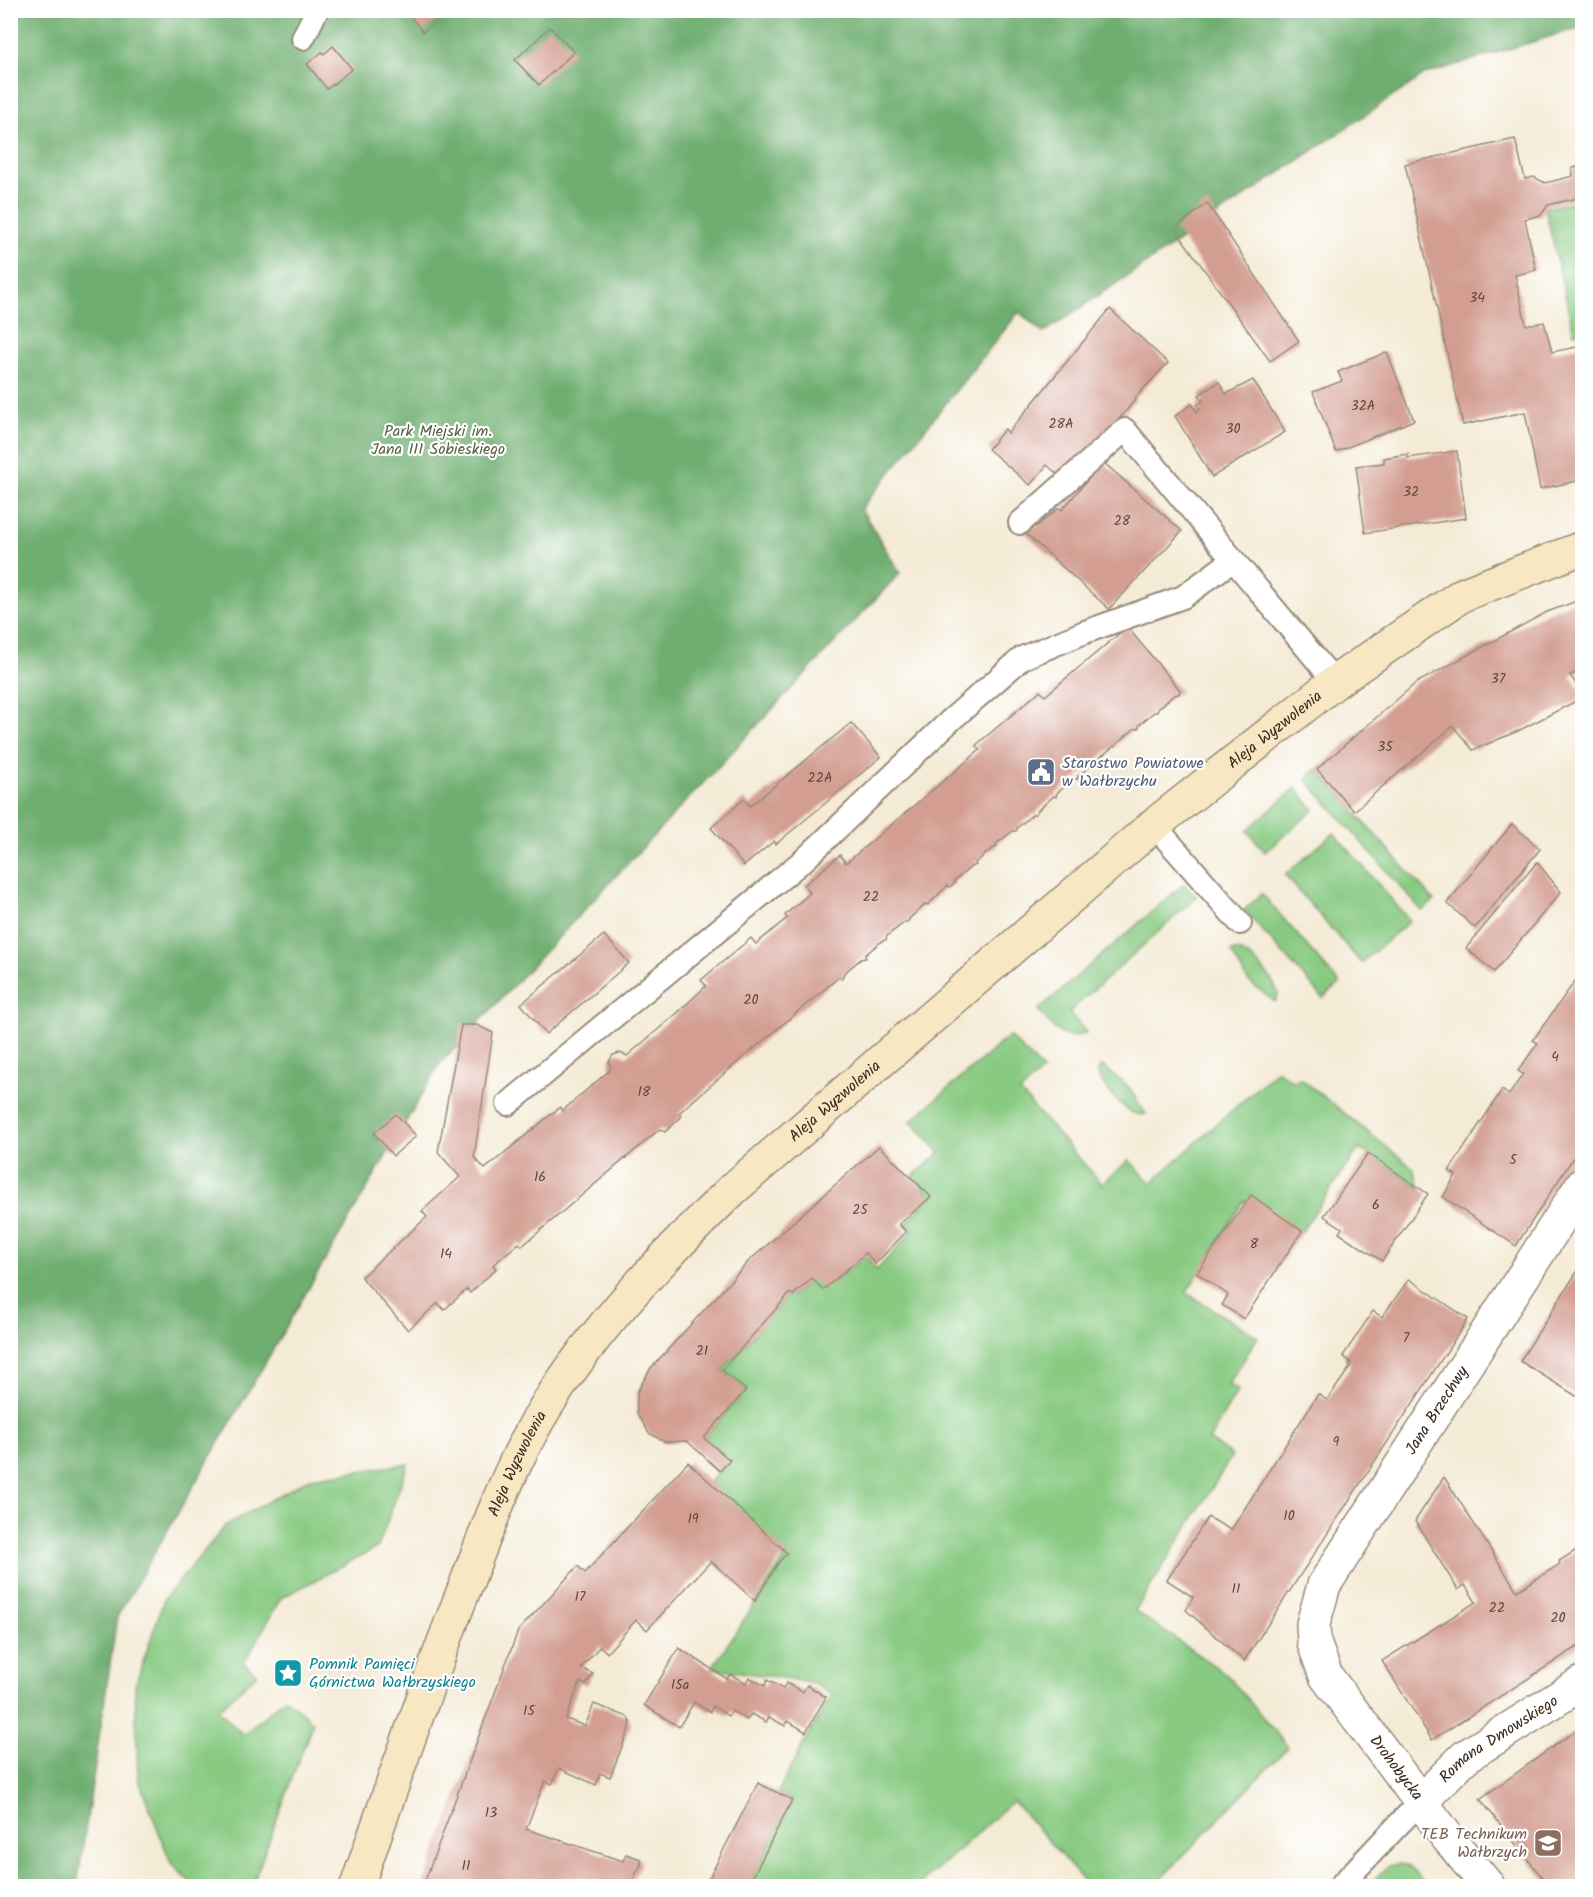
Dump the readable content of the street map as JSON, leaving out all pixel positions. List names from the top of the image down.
{
  "streets": {
    "street": [
      "Aleja Wyzwolenia",
      "Jana Brzechwy",
      "Romana Dmowskiego",
      "Drohobycka"
    ]
  },
  "crossings": [
    ["Jana Brzechwy", "Drohobycka"],
    ["Romana Dmowskiego", "Drohobycka"]
  ],
  "parks": ["Park Miejski im. Jana III Sobieskiego"],
  "places": {
    "public building": ["Starostwo Powiatowe w Wałbrzychu"],
    "place": ["Pomnik Pamięci Górnictwa Wałbrzyskiego"],
    "school or university": ["TEB Technikum Wałbrzych"]
  },
  "house_numbers": [
    "34",
    "32A",
    "28A",
    "30",
    "32",
    "28",
    "37",
    "35",
    "22A",
    "22",
    "20",
    "4",
    "18",
    "5",
    "16",
    "6",
    "25",
    "8",
    "14",
    "7",
    "21",
    "9",
    "10",
    "19",
    "11",
    "17",
    "22",
    "20",
    "15a",
    "15",
    "13",
    "11"
  ]
}
